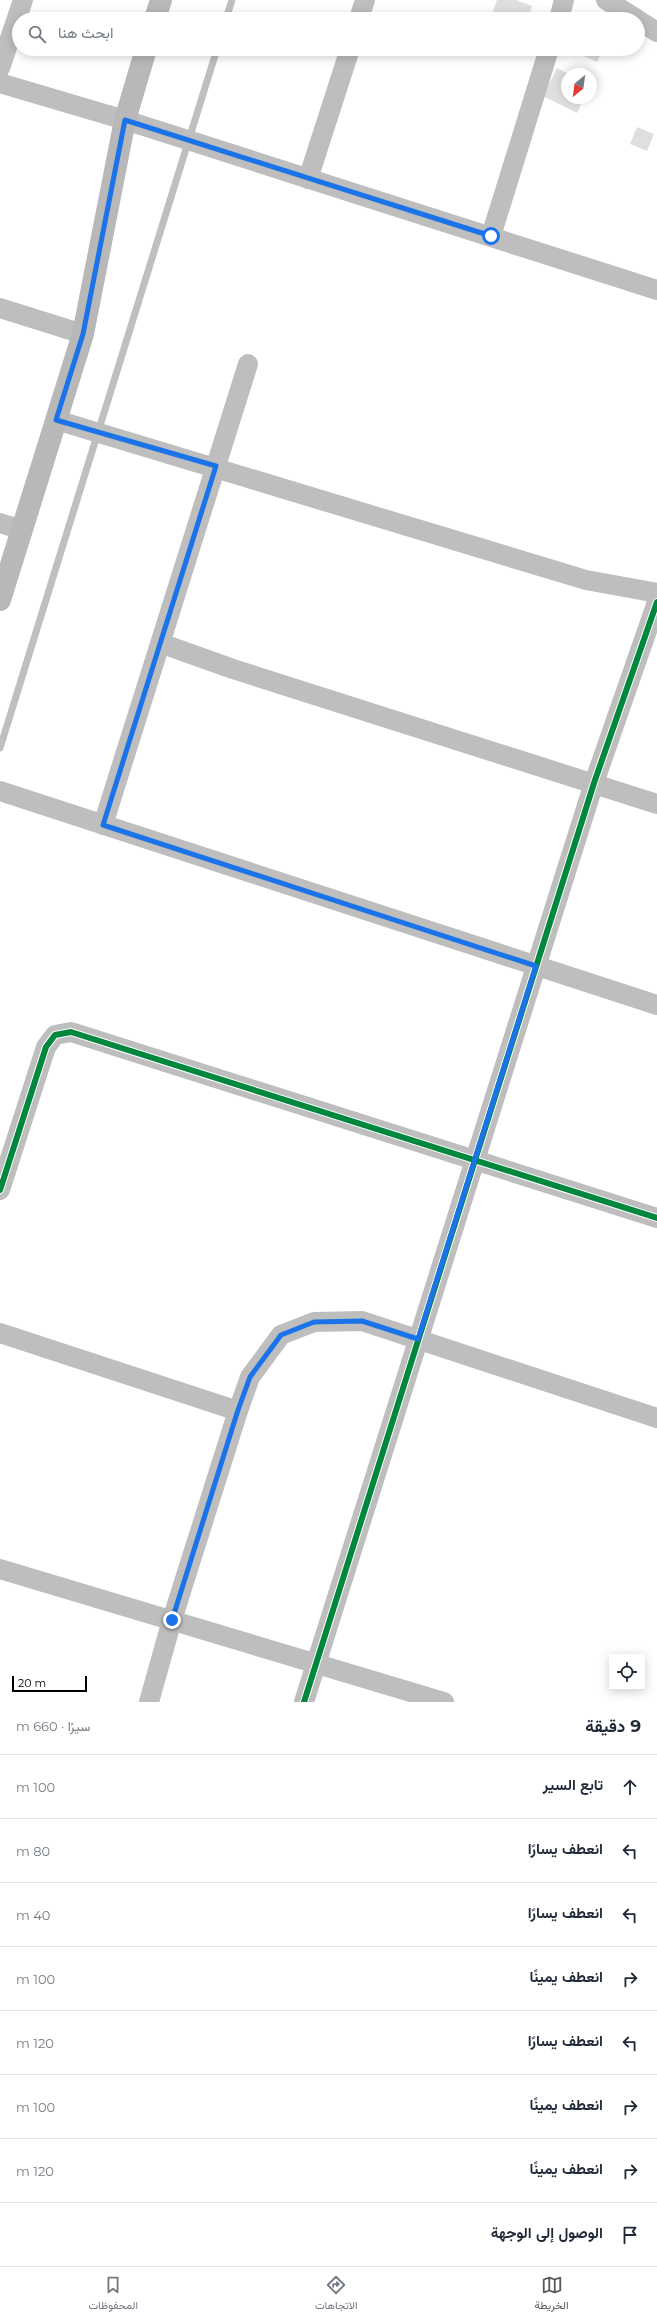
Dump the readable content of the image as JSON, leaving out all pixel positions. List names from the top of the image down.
{
  "scale_bar": "20 m",
  "north": "bottom left",
  "page": {
    "search": "ابحث هنا",
    "scale": "20 m",
    "heading": ["9 دقيقة", "سيرًا · 660 m"],
    "list": [
      ["تابع السير", "100 m"],
      ["انعطف يسارًا", "80 m"],
      ["انعطف يسارًا", "40 m"],
      ["انعطف يمينًا", "100 m"],
      ["انعطف يسارًا", "120 m"],
      ["انعطف يمينًا", "100 m"],
      ["انعطف يمينًا", "120 m"],
      "الوصول إلى الوجهة"
    ],
    "nav": ["الخريطة", "الاتجاهات", "المحفوظات"]
  }
}
